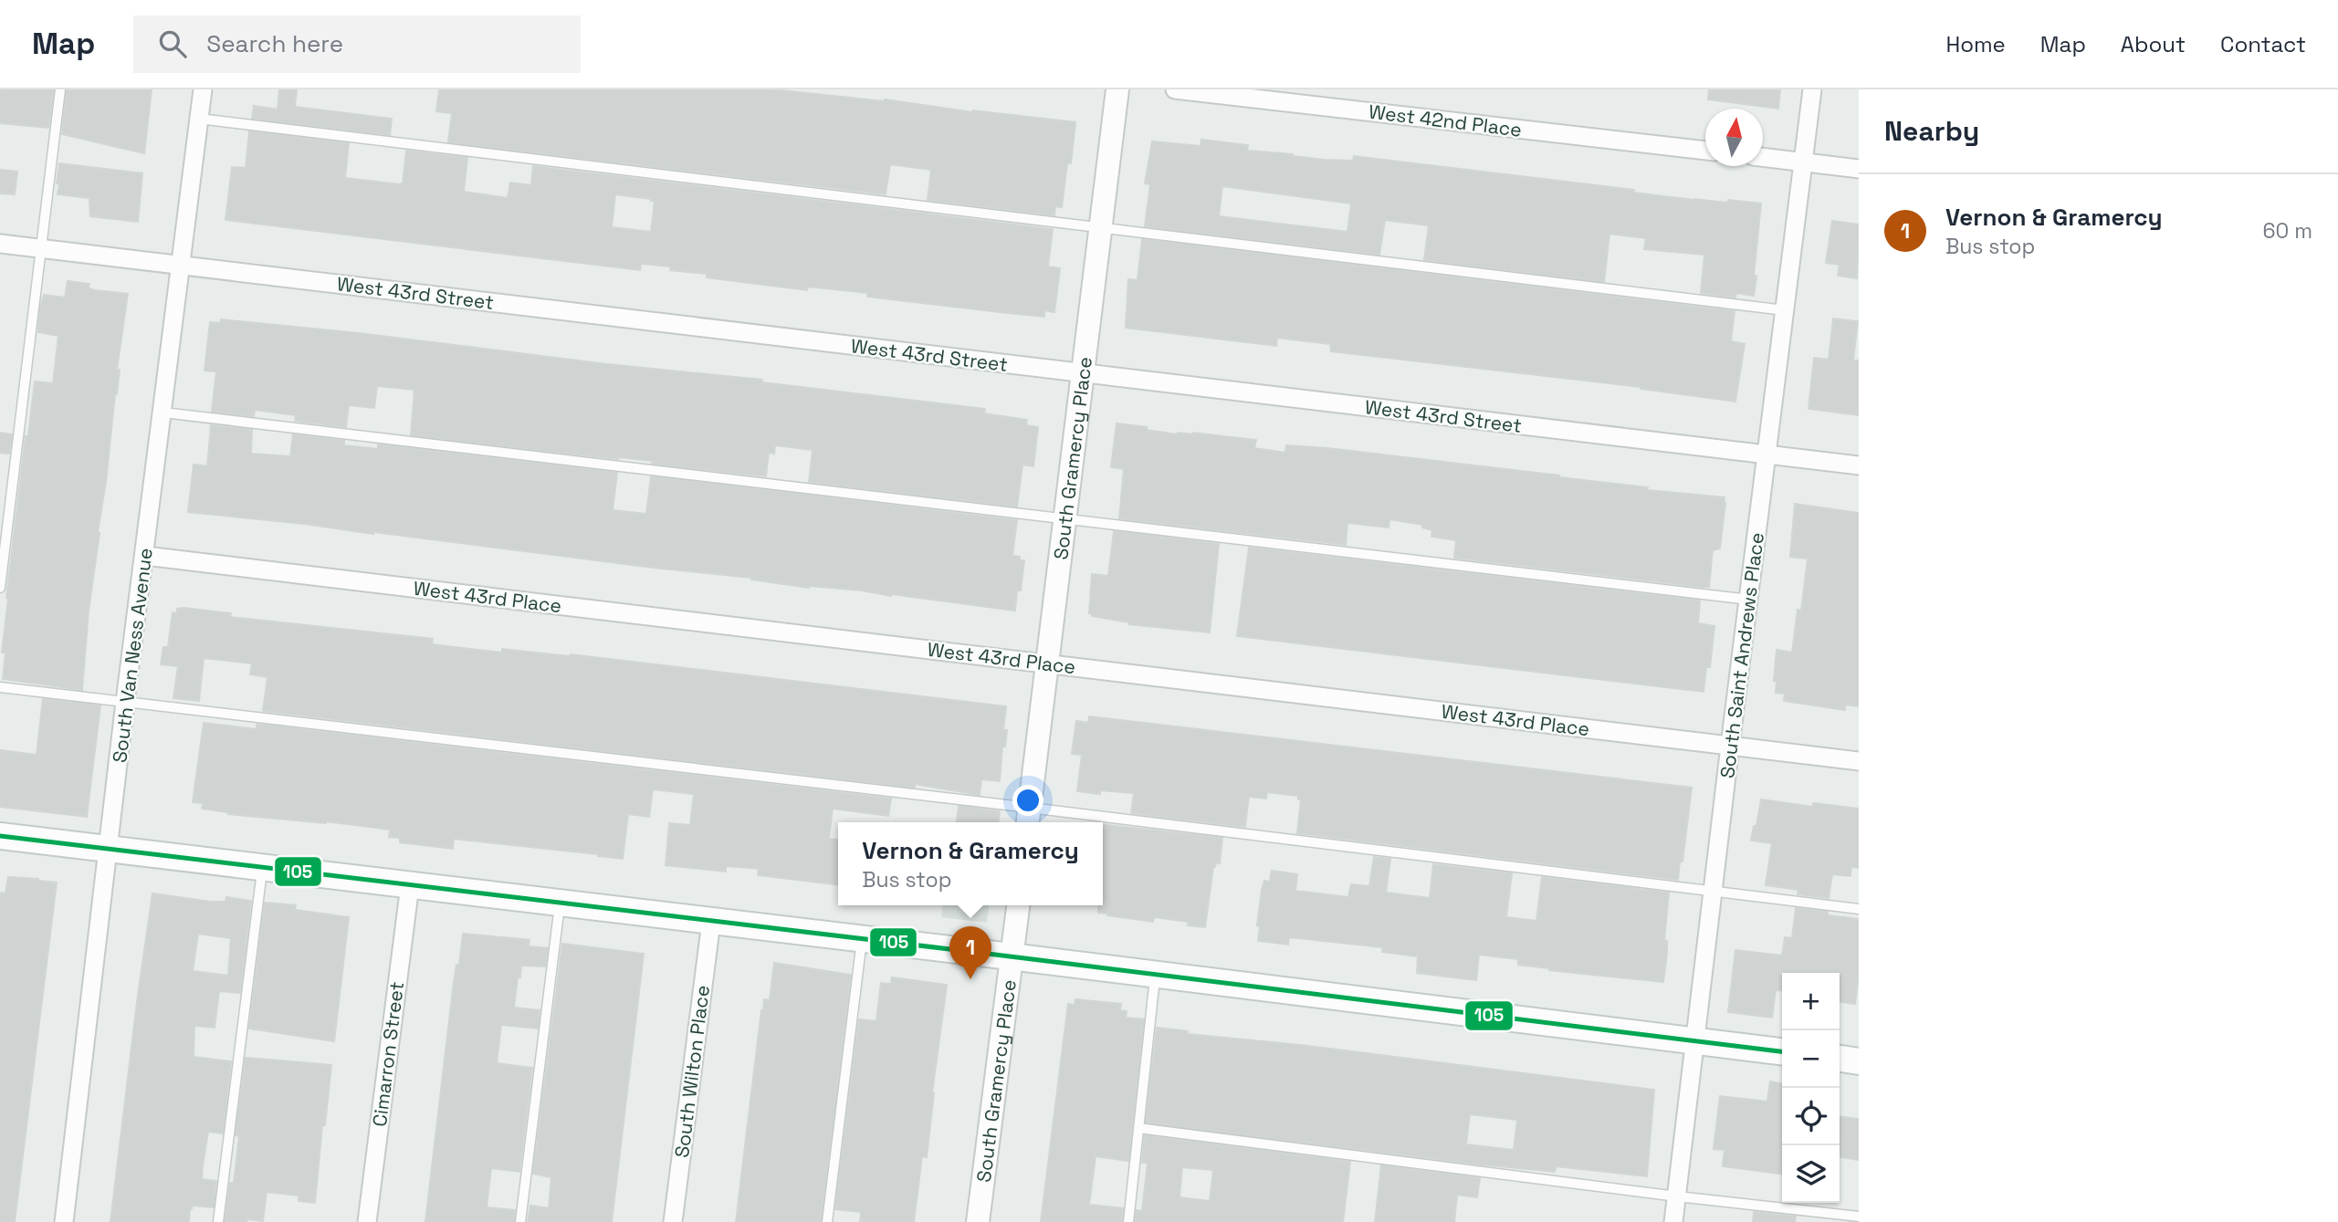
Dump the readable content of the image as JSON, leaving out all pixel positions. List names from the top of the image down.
{
  "streets": {
    "street": [
      "West 42nd Place",
      "West 43rd Street",
      "South Gramercy Place",
      "West 43rd Place",
      "South Van Ness Avenue",
      "South Saint Andrews Place",
      "Cimarron Street",
      "South Wilton Place"
    ]
  },
  "crossings": [
    ["West 43rd Street", "South Gramercy Place"],
    ["West 43rd Street", "South Van Ness Avenue"],
    ["West 43rd Street", "South Saint Andrews Place"],
    ["South Gramercy Place", "West 43rd Place"],
    ["West 43rd Place", "South Van Ness Avenue"],
    ["West 43rd Place", "South Saint Andrews Place"]
  ],
  "lines": ["transit line 105"],
  "north": "top",
  "page": {
    "header": "Map",
    "search": "Search here",
    "nav": [
      "Home",
      "Map",
      "About",
      "Contact"
    ],
    "heading": "Nearby",
    "list": [
      {
        "mark": "1",
        "name": "Vernon & Gramercy",
        "note": "Bus stop",
        "value": "60 m"
      }
    ],
    "popup": ["Vernon & Gramercy", "Bus stop"],
    "pins": "1",
    "map_buttons": ["+", "−"]
  }
}
